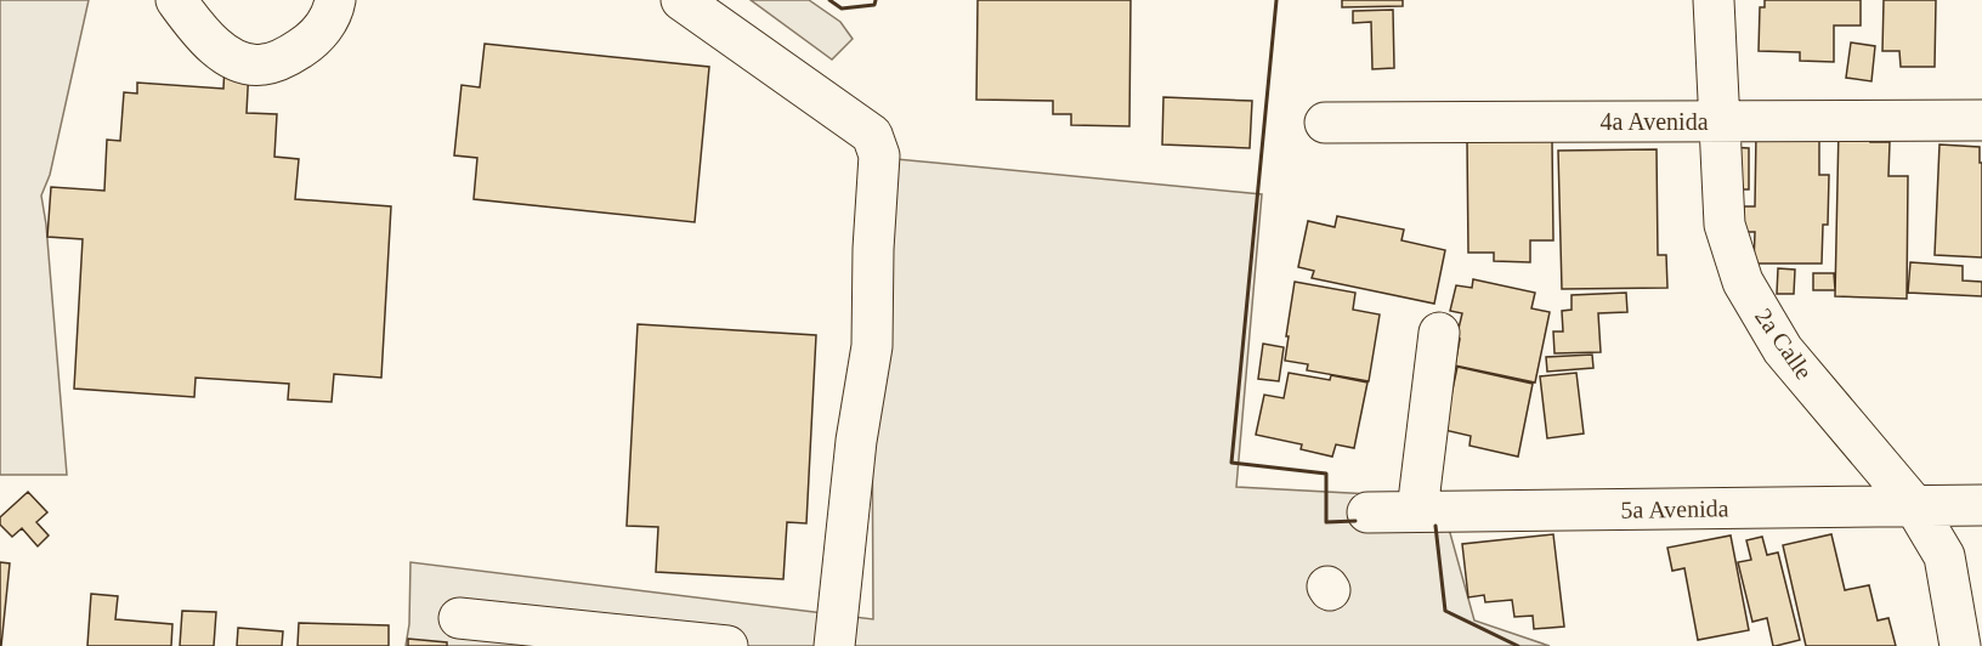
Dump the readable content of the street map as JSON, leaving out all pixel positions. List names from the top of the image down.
{
  "streets": {
    "street": ["4a Avenida", "2a Calle", "5a Avenida"]
  },
  "crossings": [
    ["4a Avenida", "2a Calle"],
    ["2a Calle", "5a Avenida"]
  ]
}
